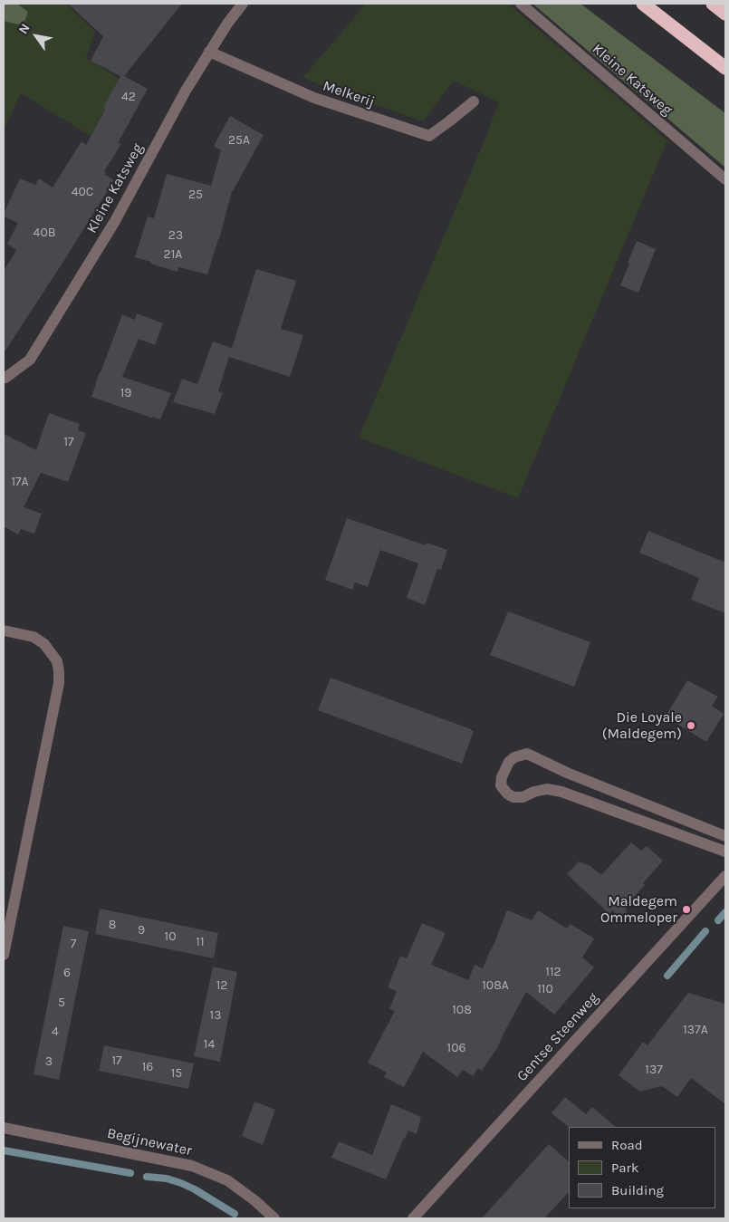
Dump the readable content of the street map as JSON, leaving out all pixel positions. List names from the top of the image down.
{
  "streets": {
    "street": [
      "Kleine Katsweg",
      "Melkerij",
      "Gentse Steenweg",
      "Begijnewater"
    ]
  },
  "crossings": [
    ["Kleine Katsweg", "Melkerij"]
  ],
  "places": ["Die Loyale (Maldegem)", "Maldegem Ommeloper"],
  "house_numbers": [
    "42",
    "25A",
    "40C",
    "25",
    "40B",
    "23",
    "21A",
    "19",
    "17",
    "17A",
    "8",
    "9",
    "10",
    "11",
    "7",
    "112",
    "6",
    "12",
    "108A",
    "110",
    "5",
    "108",
    "13",
    "137A",
    "4",
    "14",
    "106",
    "17",
    "3",
    "16",
    "137",
    "15"
  ],
  "legend": ["Road", "Park", "Building"],
  "north": "top left"
}
